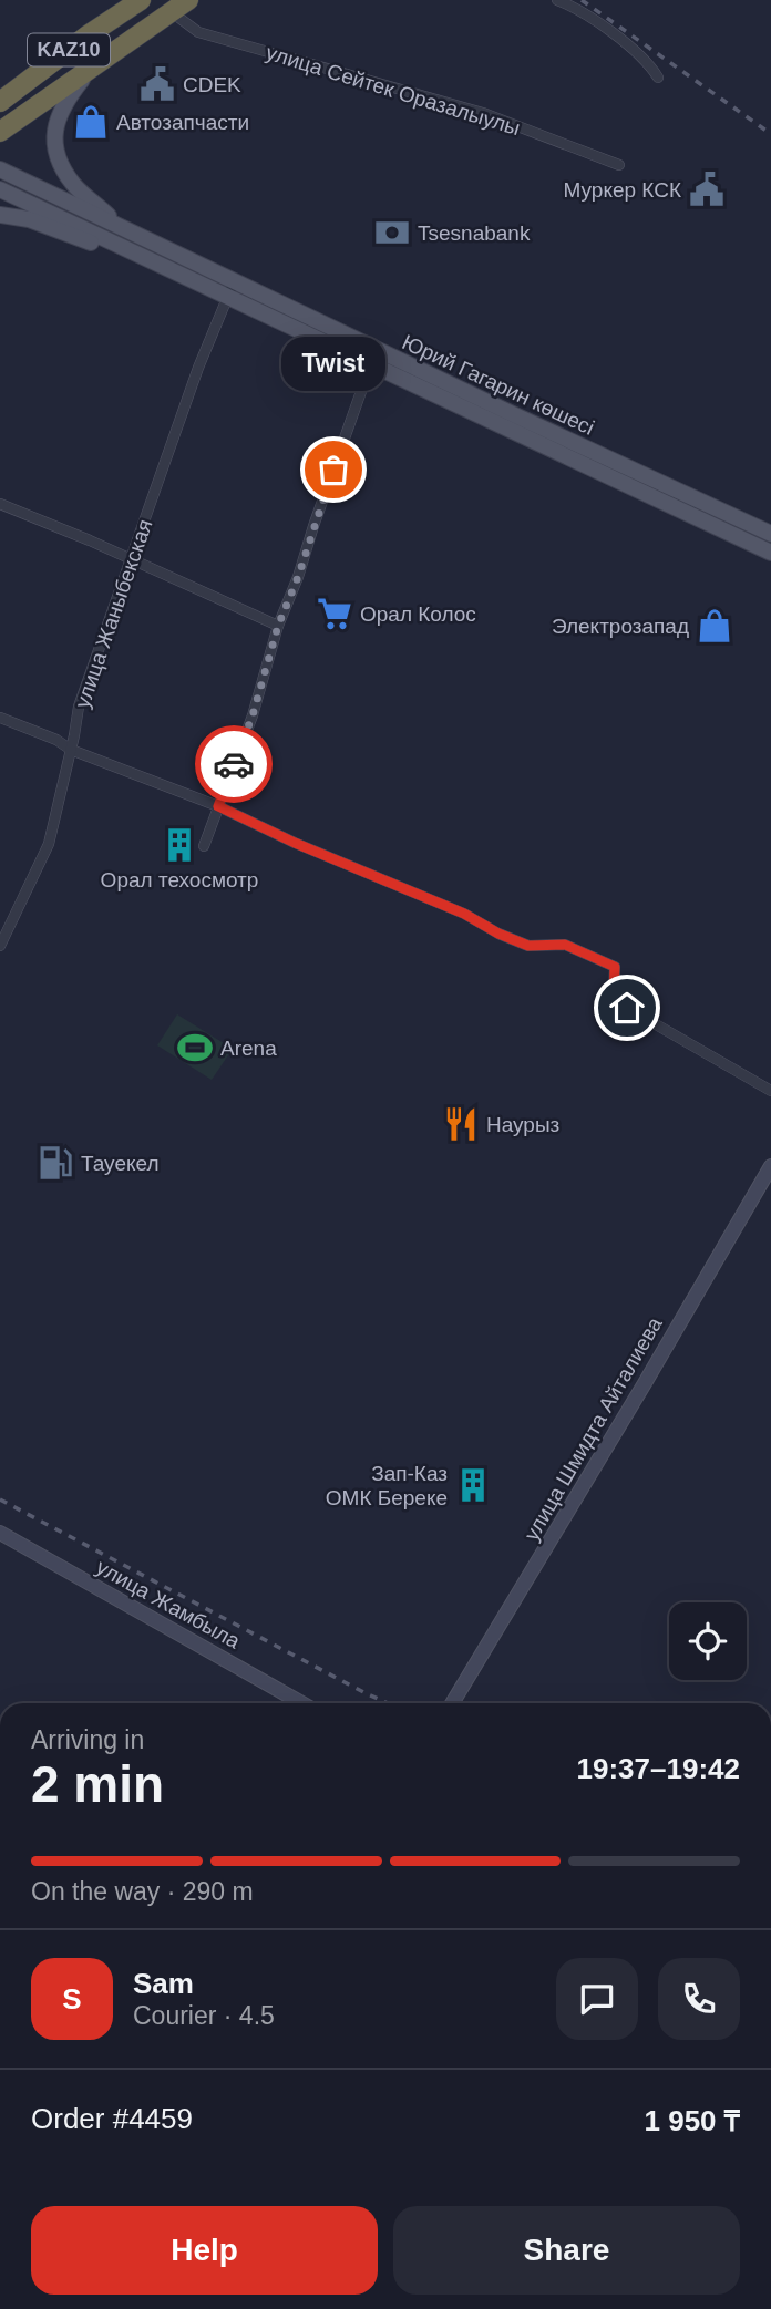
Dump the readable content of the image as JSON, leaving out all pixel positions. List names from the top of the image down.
{
  "streets": {
    "highway": ["KAZ10"],
    "main road": ["Юрий Гагарин көшесі"],
    "street": [
      "улица Сейтек Оразалыулы",
      "улица Жаныбекская",
      "улица Шмидта Айталиева",
      "улица Жамбыла"
    ]
  },
  "crossings": [
    ["KAZ10", "улица Сейтек Оразалыулы"],
    ["Юрий Гагарин көшесі", "улица Жаныбекская"]
  ],
  "places": {
    "public building": ["CDEK", "Муркер КСК"],
    "shop": ["Автозапчасти", "Электрозапад"],
    "bank": ["Tsesnabank"],
    "other": ["Twist"],
    "supermarket": ["Орал Колос"],
    "building": ["Орал техосмотр", "Зап-Каз ОМК Береке"],
    "sports": ["Arena"],
    "restaurant": ["Наурыз"],
    "fuel station": ["Тауекел"]
  },
  "page": {
    "bubble": "Twist",
    "heading": ["2 min", "Arriving in", "19:37–19:42"],
    "panel": [
      "Sam",
      "Courier · 4.5",
      "Order #4459",
      "1 950 ₸"
    ],
    "bar": "On the way · 290 m",
    "round": "S",
    "buttons": ["Help", "Share"]
  }
}
